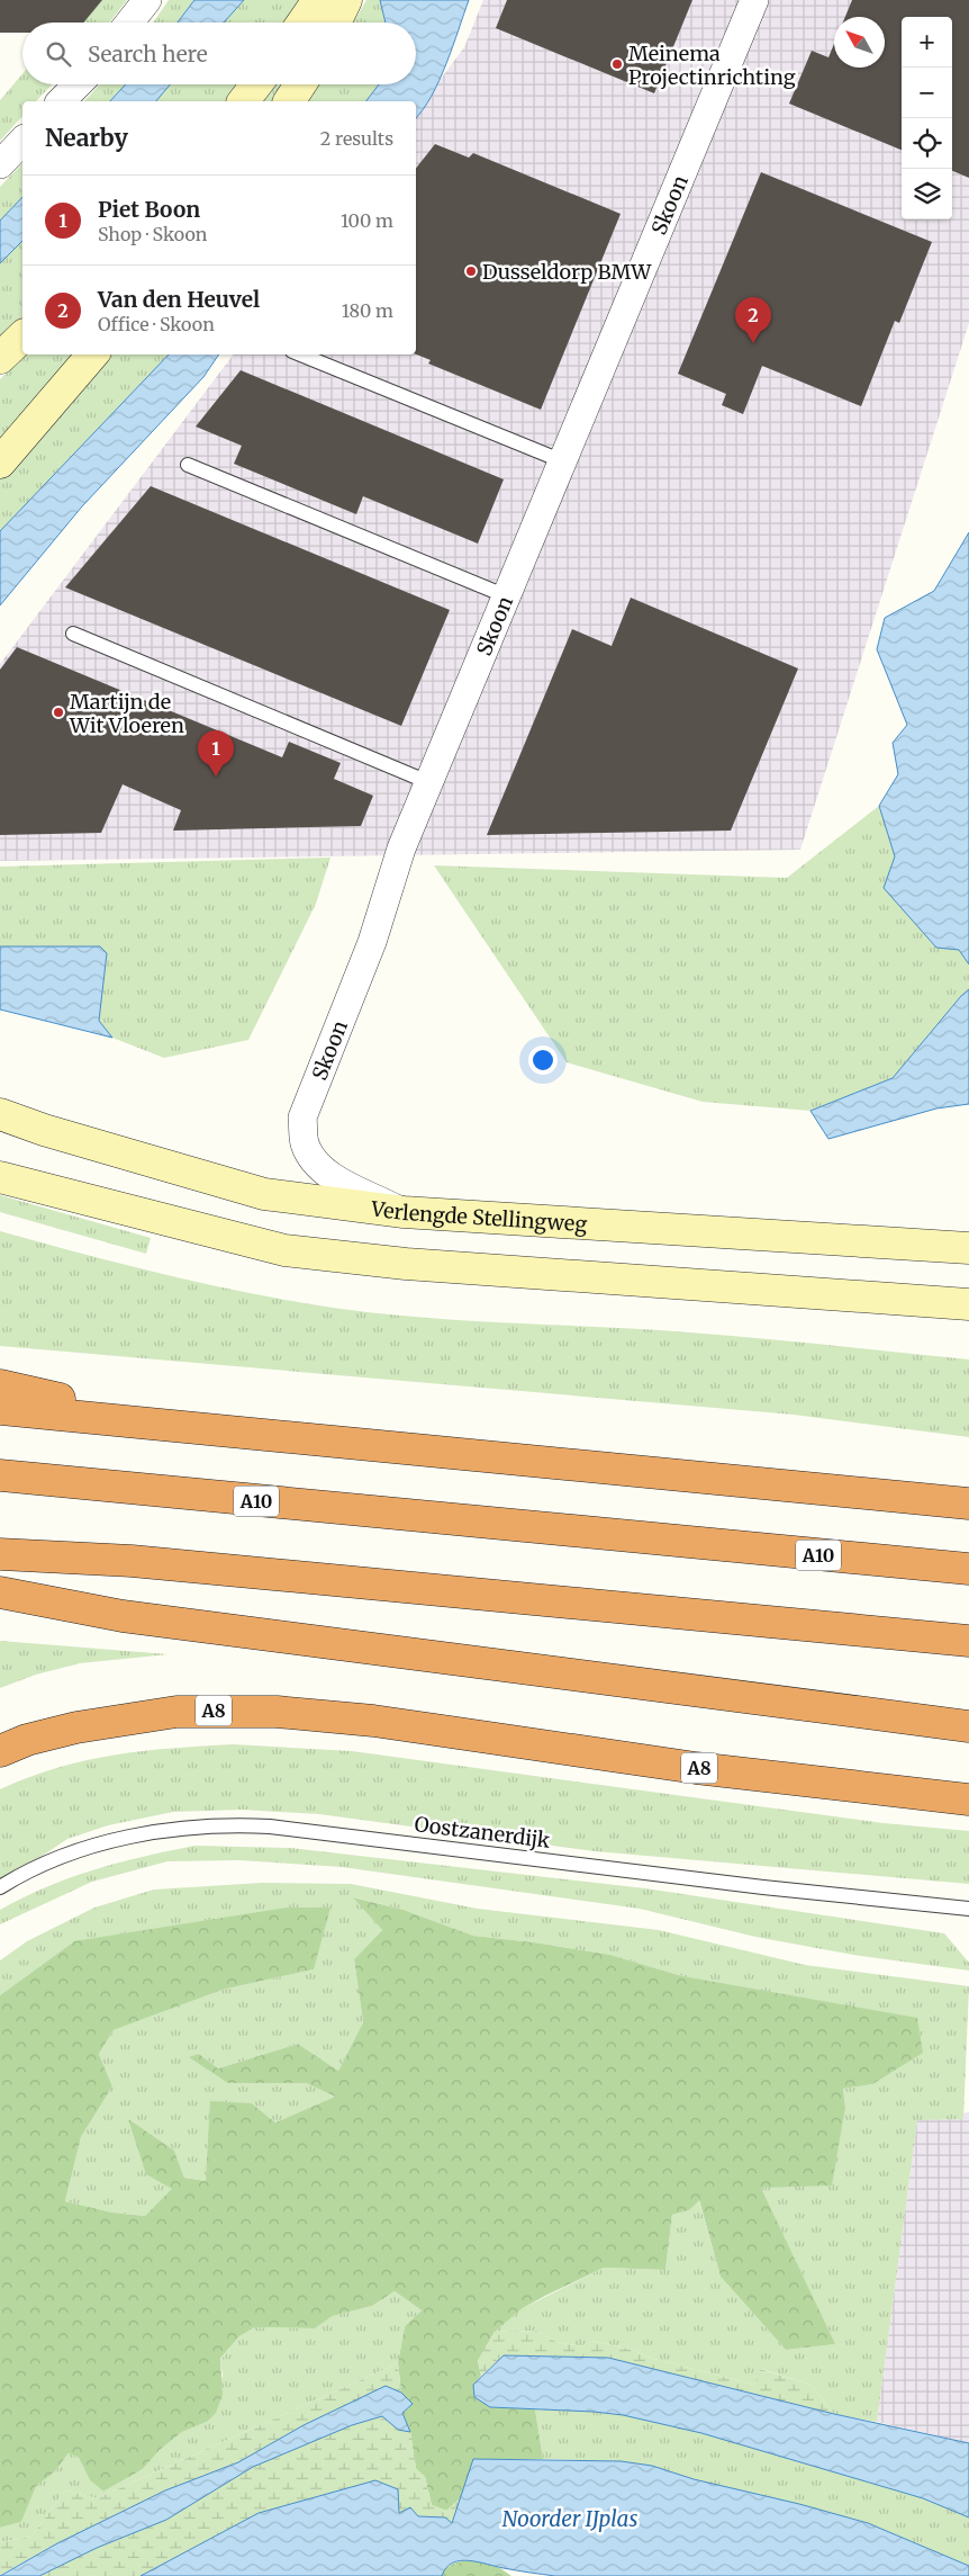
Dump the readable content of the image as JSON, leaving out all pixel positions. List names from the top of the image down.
{
  "streets": {
    "highway": ["A10", "A8"],
    "main road": ["Verlengde Stellingweg"],
    "street": ["Skoon"],
    "lane": ["Oostzanerdijk"]
  },
  "crossings": [
    ["Skoon", "Verlengde Stellingweg"]
  ],
  "water": ["Noorder IJplas"],
  "places": ["Meinema Projectinrichting", "Dusseldorp BMW", "Martijn de Wit Vloeren"],
  "north": "top left",
  "page": {
    "map_buttons": ["+", "−"],
    "search": "Search here",
    "heading": ["Nearby", "2 results"],
    "list": [
      {
        "mark": "1",
        "name": "Piet Boon",
        "note": "Shop · Skoon",
        "value": "100 m"
      },
      {
        "mark": "2",
        "name": "Van den Heuvel",
        "note": "Office · Skoon",
        "value": "180 m"
      }
    ],
    "pins": ["2", "1"]
  }
}
